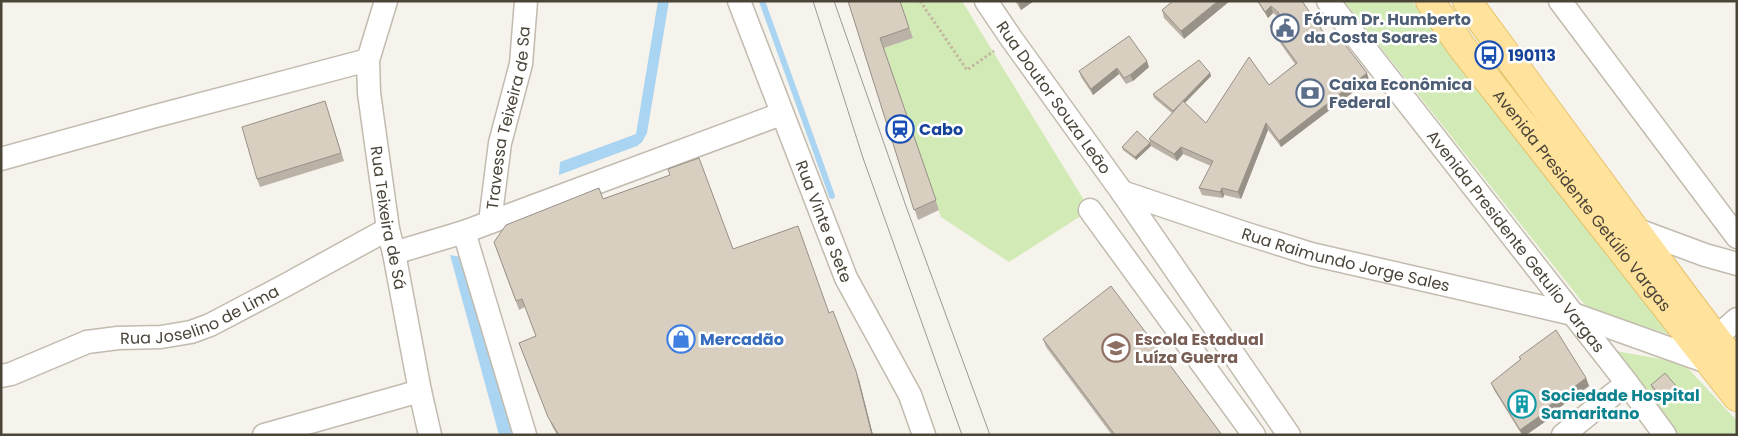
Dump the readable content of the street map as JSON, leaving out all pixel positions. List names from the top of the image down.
{
  "streets": {
    "main road": ["Avenida Presidente Getúlio Vargas"],
    "street": [
      "Rua Doutor Souza Leão",
      "Travessa Teixeira de Sa",
      "Rua Teixeira de Sá",
      "Rua Vinte e Sete",
      "Avenida Presidente Getulio Vargas",
      "Rua Raimundo Jorge Sales",
      "Rua Joselino de Lima"
    ]
  },
  "crossings": [
    ["Rua Doutor Souza Leão", "Rua Raimundo Jorge Sales"],
    ["Travessa Teixeira de Sa", "Rua Teixeira de Sá"],
    ["Avenida Presidente Getúlio Vargas", "Rua Raimundo Jorge Sales"],
    ["Rua Teixeira de Sá", "Rua Joselino de Lima"],
    ["Avenida Presidente Getulio Vargas", "Rua Raimundo Jorge Sales"]
  ],
  "places": {
    "public building": ["Fórum Dr. Humberto da Costa Soares"],
    "bus stop": ["190113"],
    "bank": ["Caixa Econômica Federal"],
    "station": ["Cabo"],
    "shop": ["Mercadão"],
    "school or university": ["Escola Estadual Luíza Guerra"],
    "building": ["Sociedade Hospital Samaritano"]
  }
}
